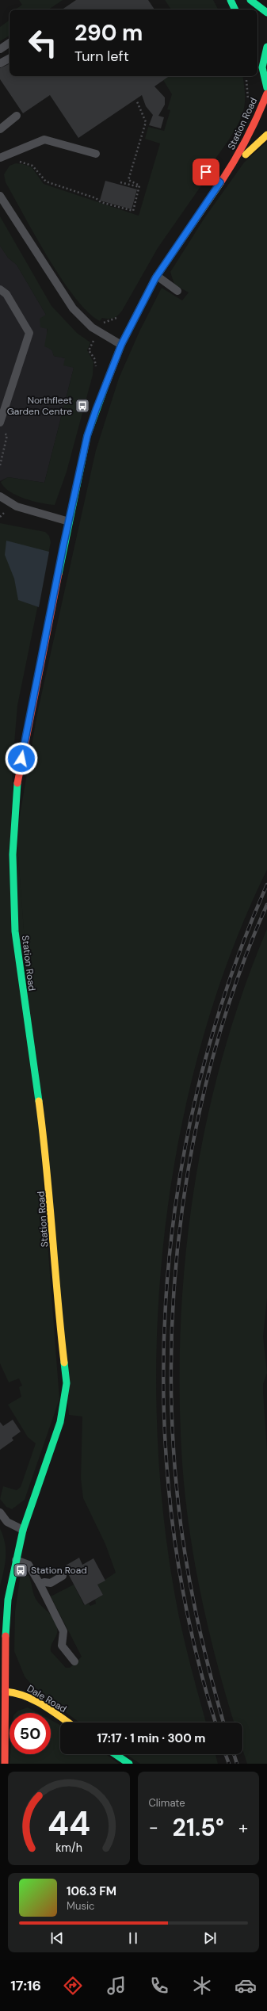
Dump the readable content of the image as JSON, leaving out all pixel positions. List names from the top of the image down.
{
  "streets": {
    "main road": ["Station Road", "Dale Road"]
  },
  "crossings": [
    ["Station Road", "Dale Road"]
  ],
  "places": {
    "bus stop": ["Northfleet Garden Centre", "Station Road"]
  },
  "page": {
    "turn": ["290 m", "Turn left"],
    "limit": "50",
    "trip": "17:17 · 1 min · 300 m",
    "tile": "Climate",
    "heat": ["−", "21.5°", "+"],
    "song": ["106.3 FM", "Music"],
    "tabs": "17:16",
    "gauge": ["44", "km/h"]
  }
}
